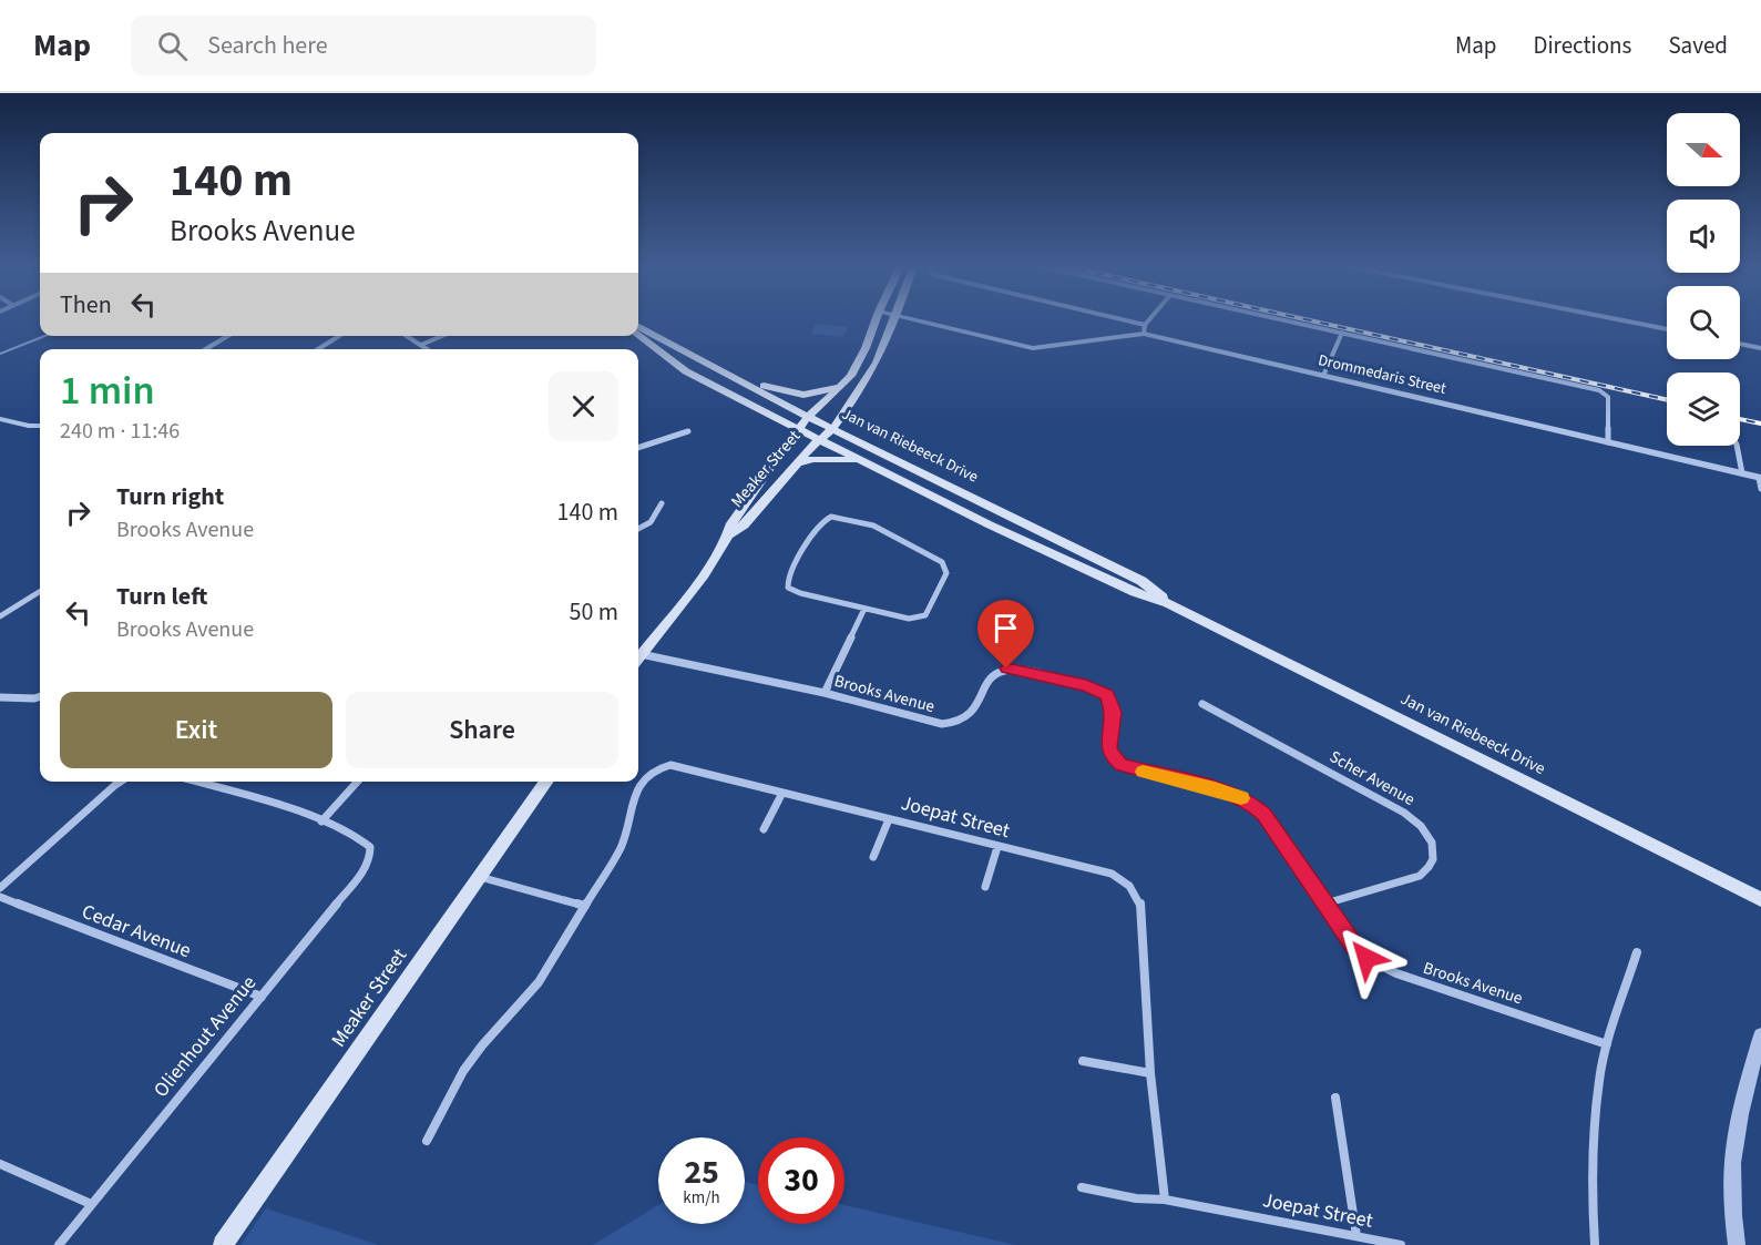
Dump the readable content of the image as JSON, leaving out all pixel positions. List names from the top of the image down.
{
  "streets": {
    "main road": ["Jan van Riebeeck Drive", "Meaker Street"],
    "street": [
      "Drommedaris Street",
      "Brooks Avenue",
      "Scher Avenue",
      "Joepat Street",
      "Cedar Avenue",
      "Olienhout Avenue"
    ]
  },
  "crossings": [
    ["Jan van Riebeeck Drive", "Meaker Street"],
    ["Brooks Avenue", "Scher Avenue"],
    ["Cedar Avenue", "Olienhout Avenue"]
  ],
  "north": "right",
  "page": {
    "header": "Map",
    "search": "Search here",
    "nav": ["Map", "Directions", "Saved"],
    "turn": ["140 m", "Brooks Avenue"],
    "then": "Then",
    "heading": ["1 min", "240 m · 11:46"],
    "list": [
      {
        "name": "Turn right",
        "note": "Brooks Avenue",
        "value": "140 m"
      },
      {
        "name": "Turn left",
        "note": "Brooks Avenue",
        "value": "50 m"
      }
    ],
    "buttons": ["Exit", "Share"],
    "speed": "25 km/h",
    "limit": "30"
  }
}
